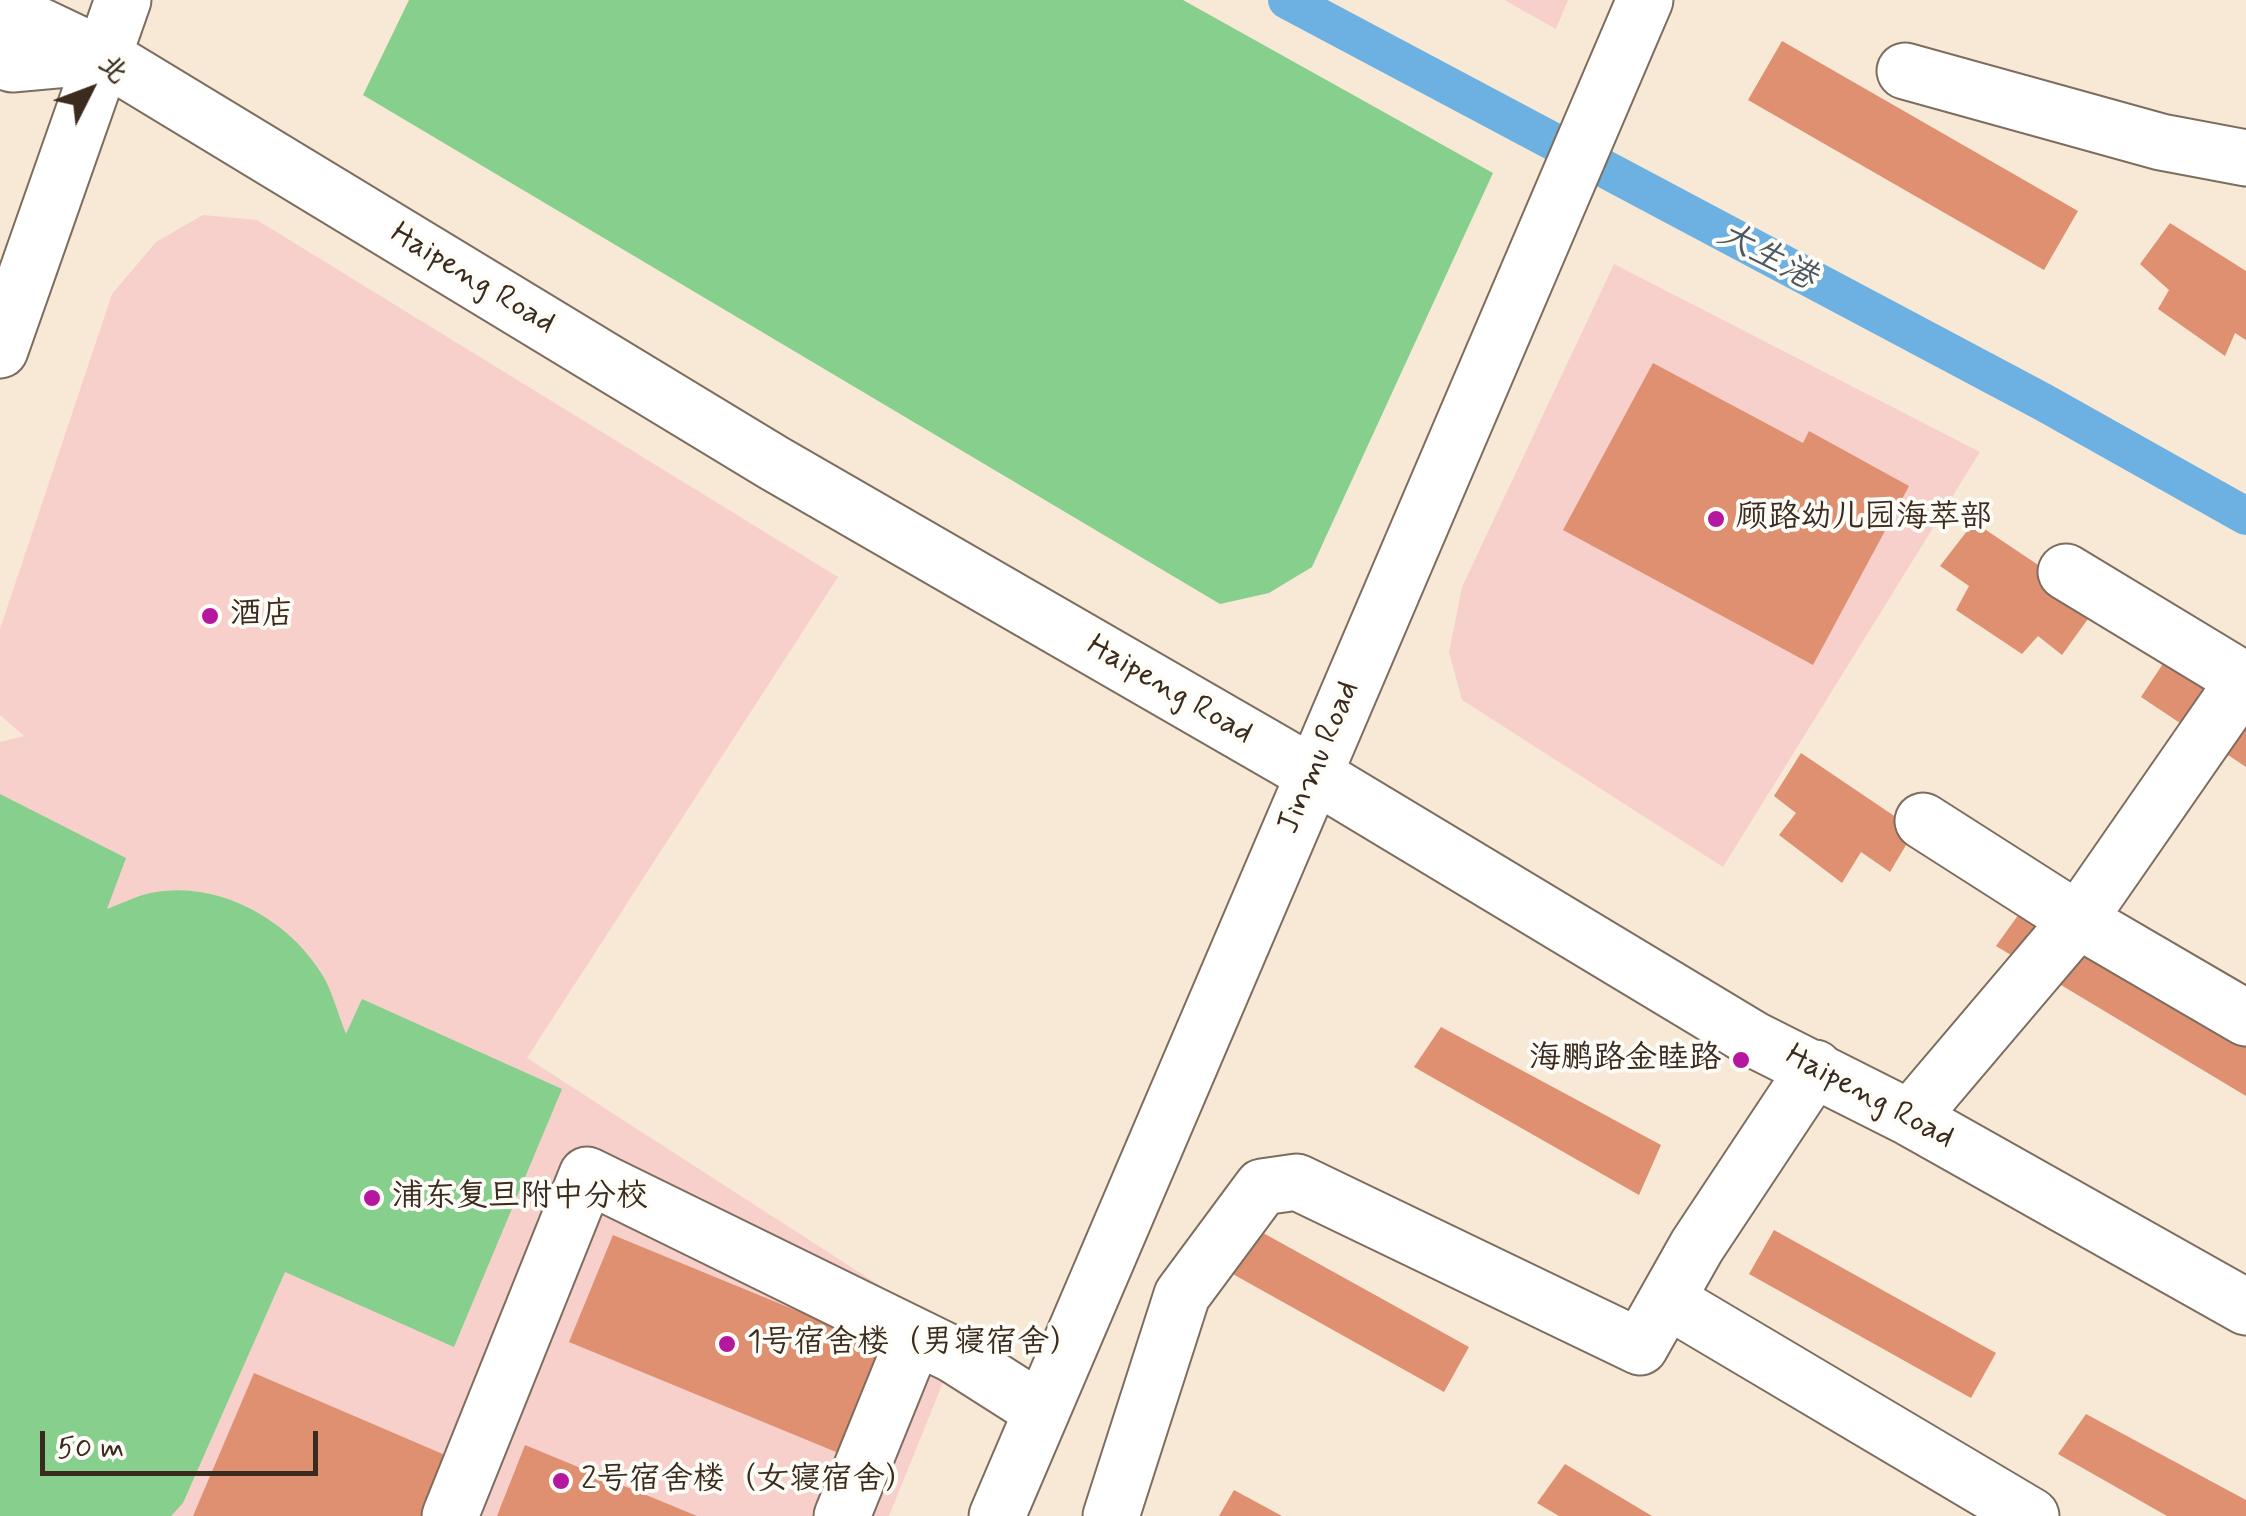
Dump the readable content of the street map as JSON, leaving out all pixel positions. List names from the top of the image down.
{
  "streets": {
    "street": ["Haipeng Road", "Jinmu Road"]
  },
  "crossings": [
    ["Haipeng Road", "Jinmu Road"]
  ],
  "water": ["大生港"],
  "places": [
    "顾路幼儿园海萃部",
    "酒店",
    "海鹏路金睦路",
    "浦东复旦附中分校",
    "1号宿舍楼（男寝宿舍）",
    "2号宿舍楼（女寝宿舍）"
  ],
  "scale_bar": "50 m",
  "north": "top right"
}
